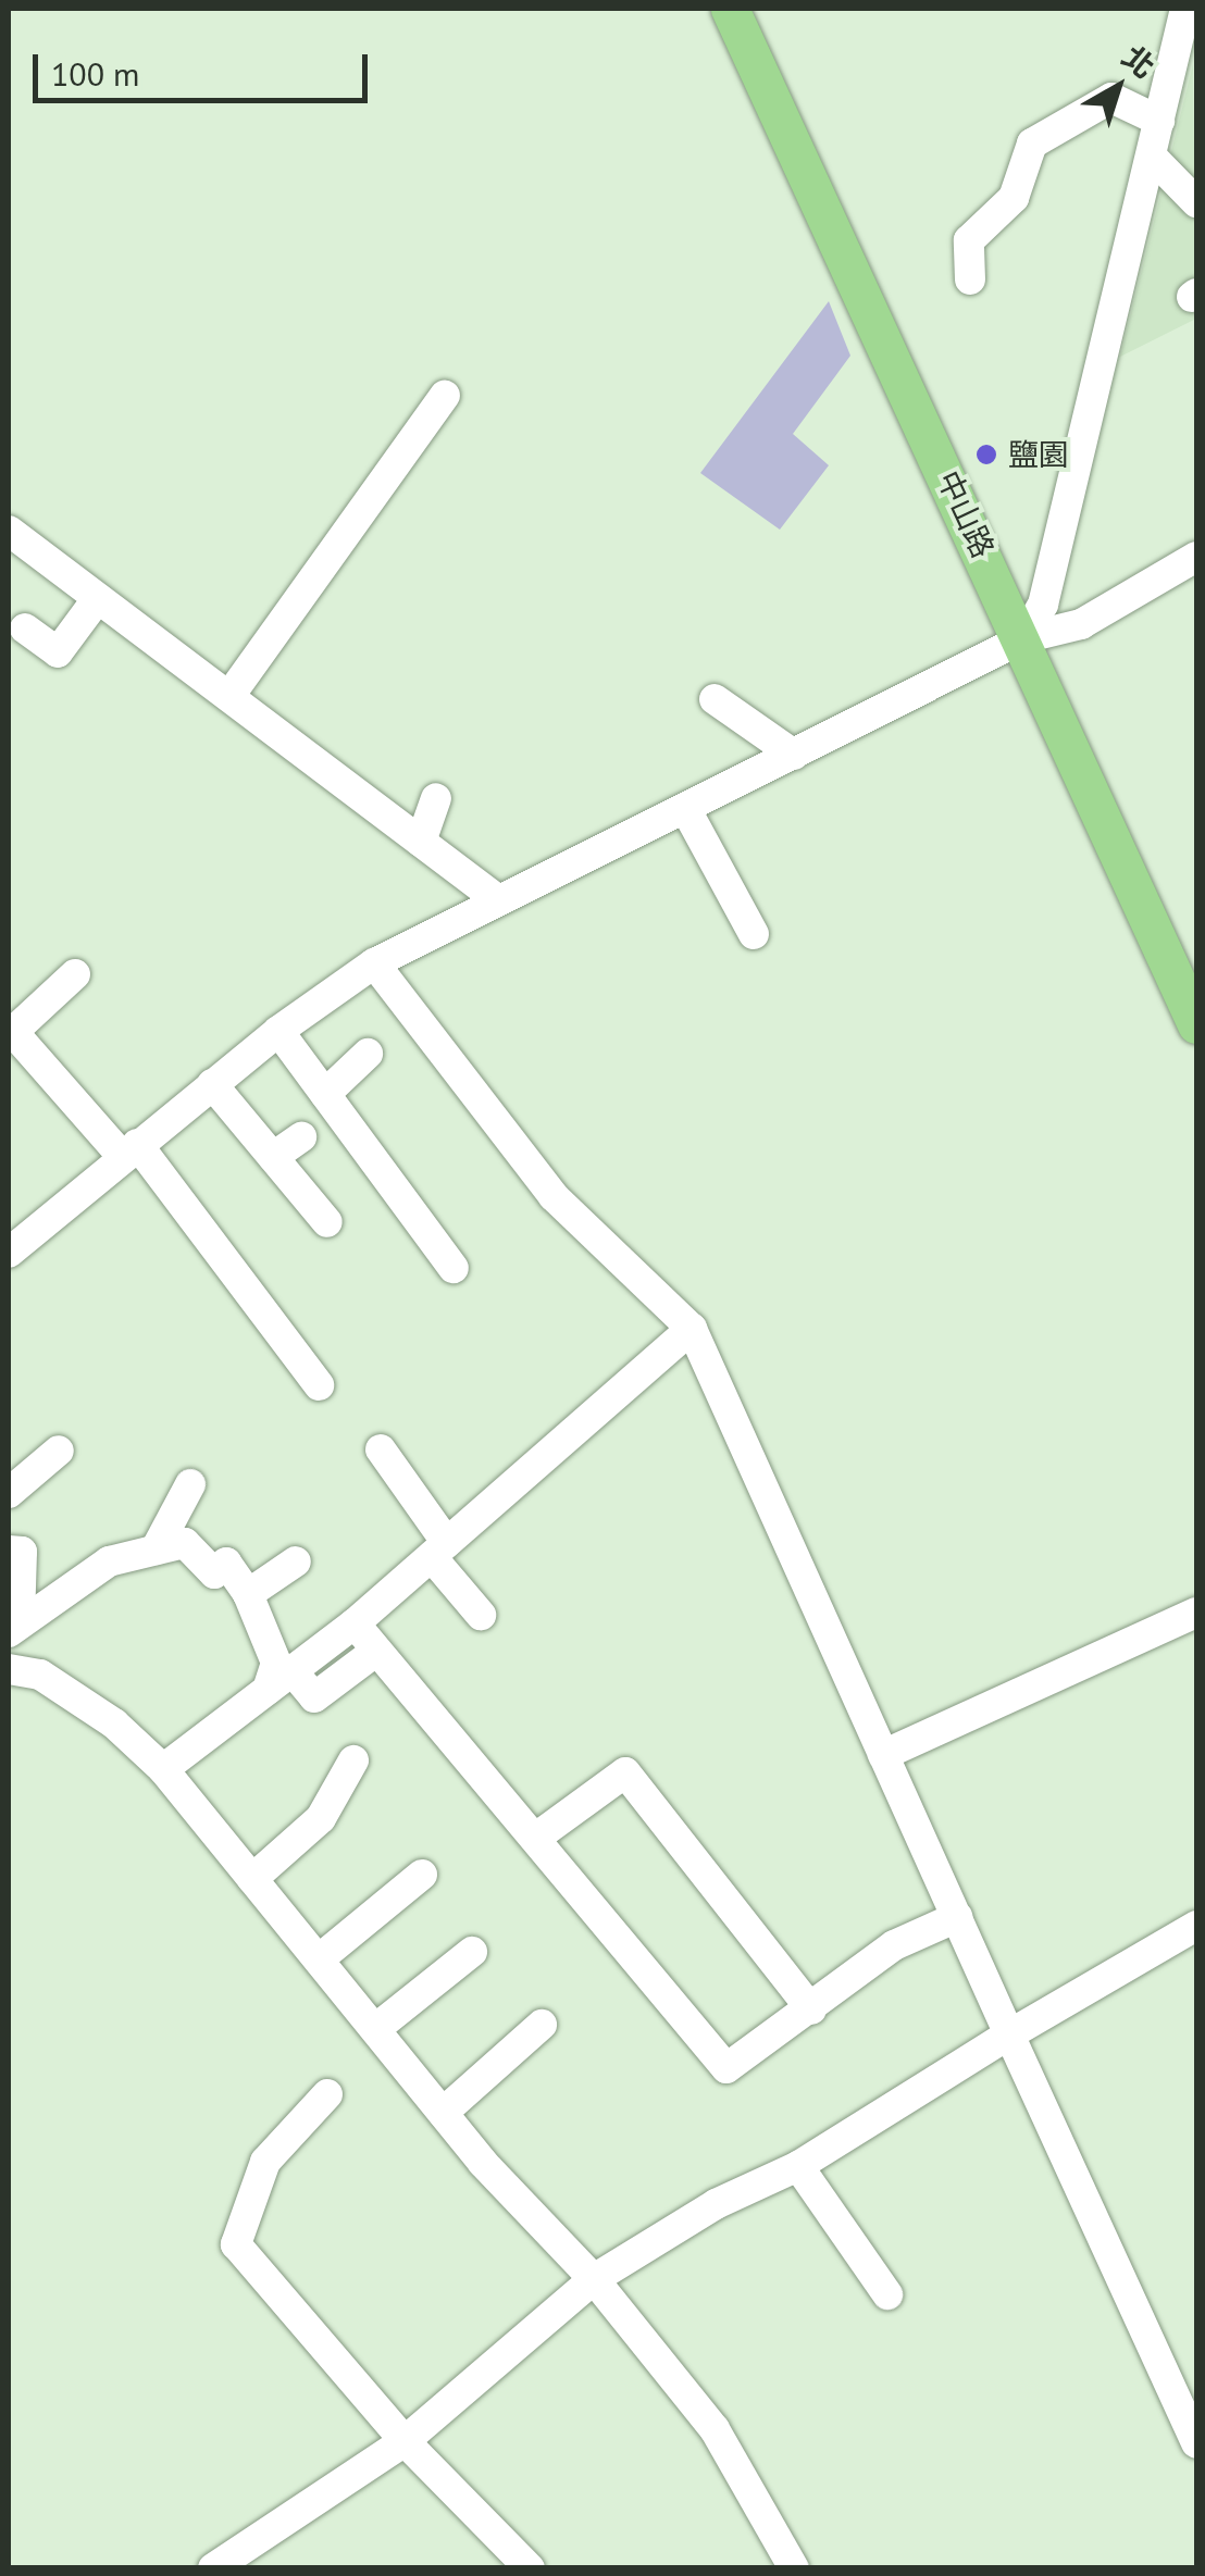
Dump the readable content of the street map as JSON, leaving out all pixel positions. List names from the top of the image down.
{
  "streets": {
    "main road": ["中山路"]
  },
  "places": ["鹽園"],
  "scale_bar": "100 m",
  "north": "top right"
}
